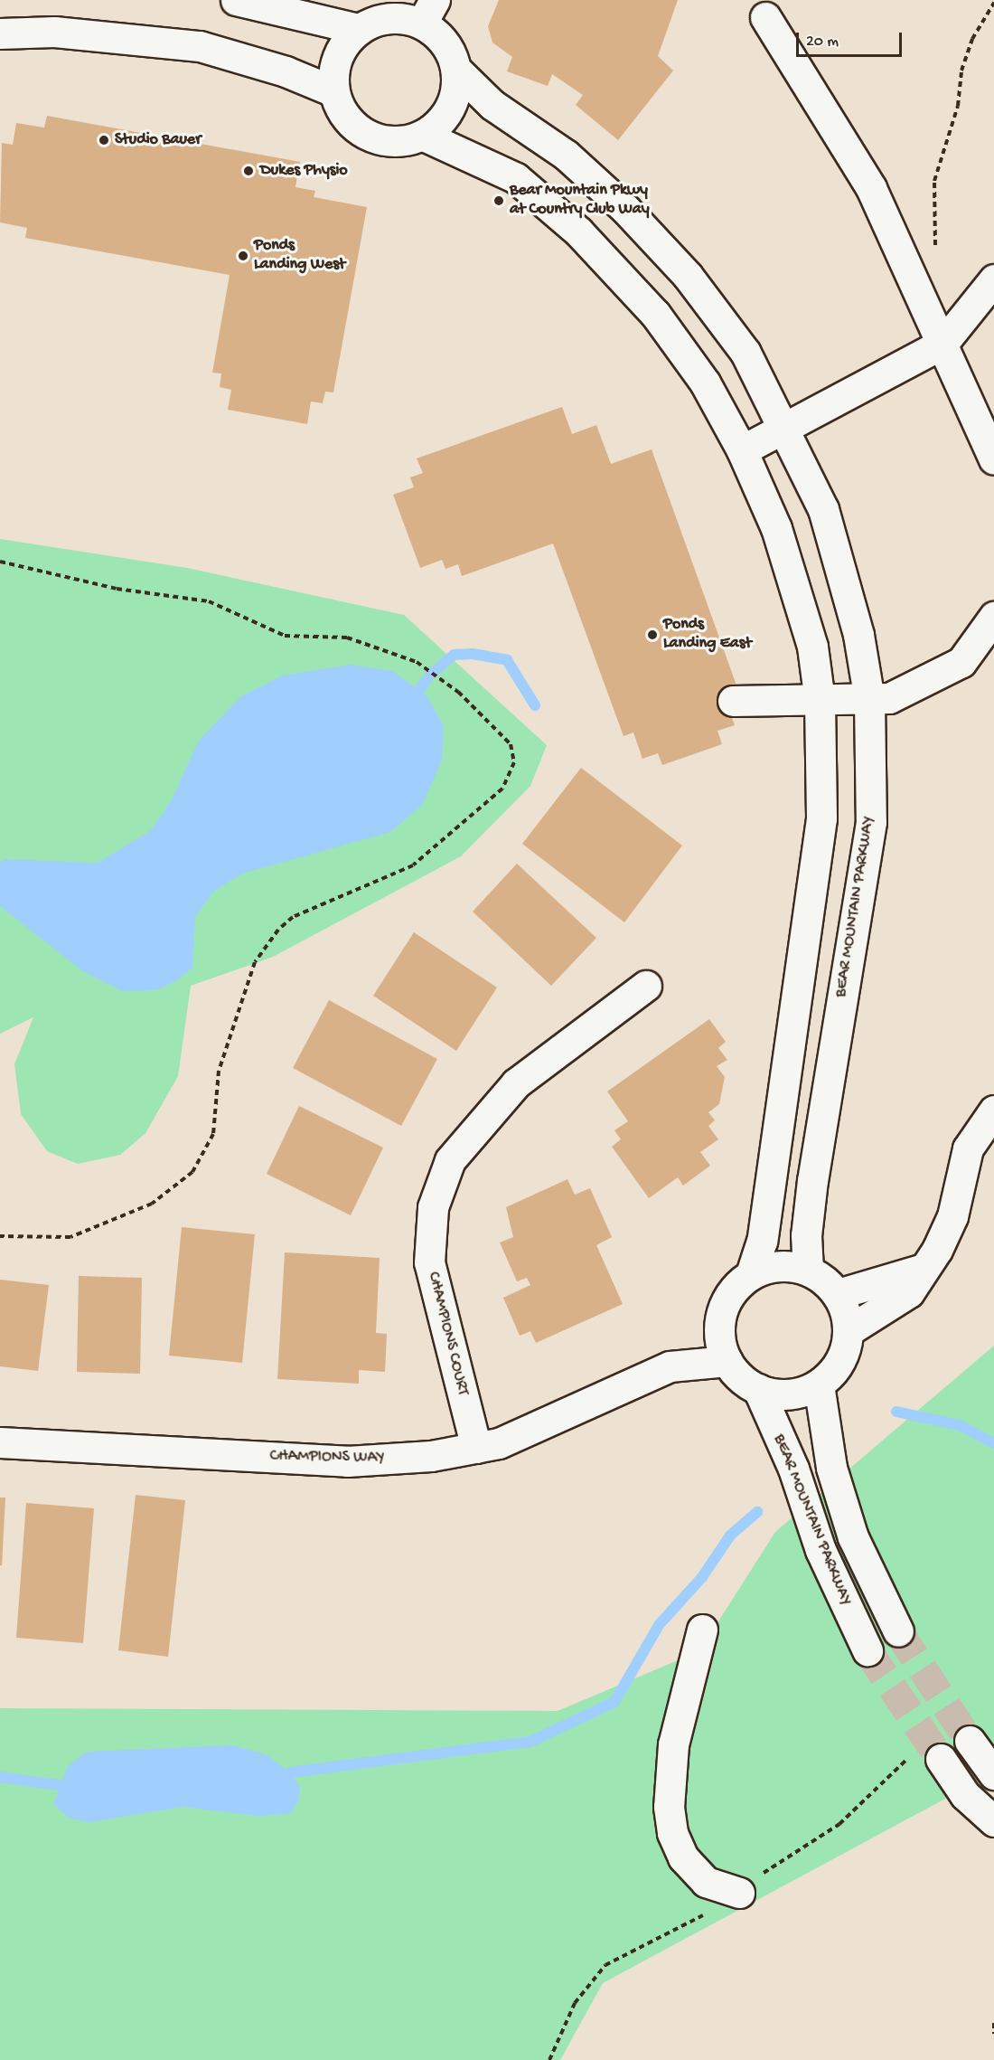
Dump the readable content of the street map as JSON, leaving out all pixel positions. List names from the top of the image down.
{
  "streets": {
    "street": ["BEAR MOUNTAIN PARKWAY", "CHAMPIONS COURT", "CHAMPIONS WAY"]
  },
  "crossings": [
    ["BEAR MOUNTAIN PARKWAY", "CHAMPIONS WAY"],
    ["CHAMPIONS COURT", "CHAMPIONS WAY"]
  ],
  "places": [
    "Studio Bauer",
    "Dukes Physio",
    "Bear Mountain Pkwy at Country Club Way",
    "Ponds Landing West",
    "Ponds Landing East"
  ],
  "scale_bar": "20 m"
}
